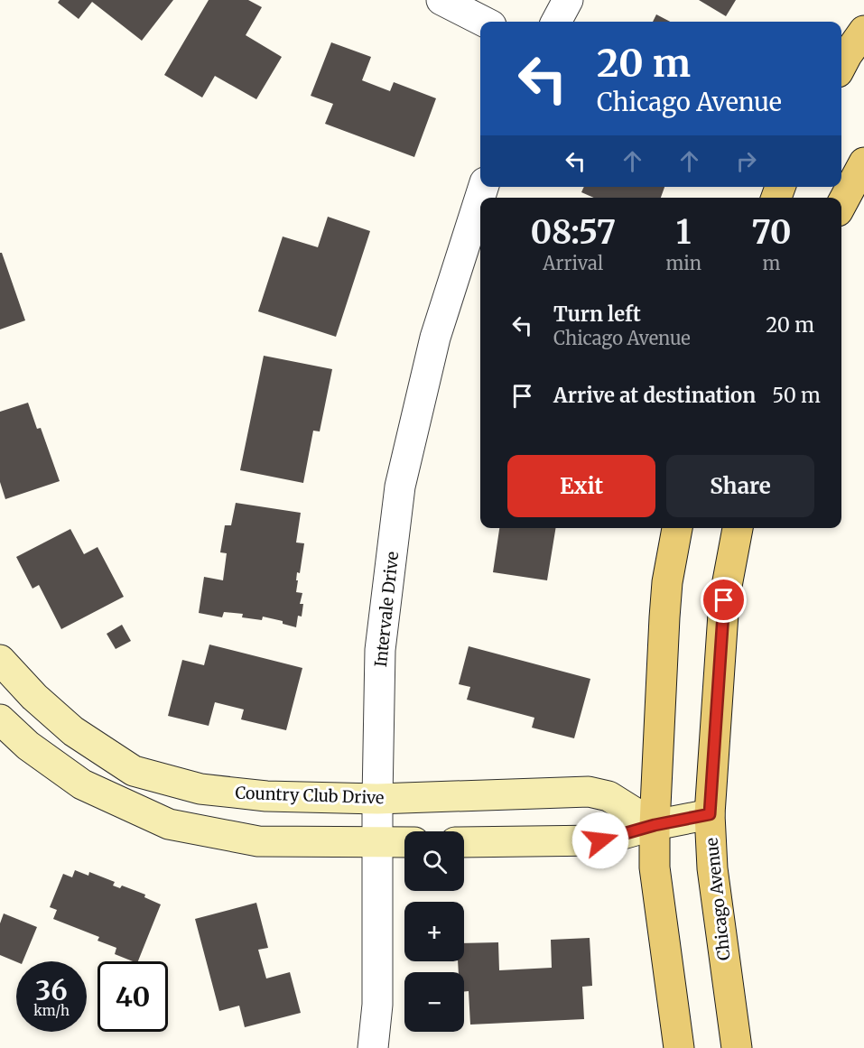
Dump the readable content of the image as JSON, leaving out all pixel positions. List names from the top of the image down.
{
  "streets": {
    "main road": ["Chicago Avenue"],
    "street": ["Intervale Drive", "Country Club Drive"]
  },
  "crossings": [
    ["Intervale Drive", "Country Club Drive"]
  ],
  "page": {
    "turn": ["20 m", "Chicago Avenue"],
    "eta": [
      "08:57",
      "Arrival",
      "1",
      "min",
      "70",
      "m"
    ],
    "list": [
      {
        "name": "Turn left",
        "note": "Chicago Avenue",
        "value": "20 m"
      },
      {
        "name": "Arrive at destination",
        "value": "50 m"
      }
    ],
    "buttons": ["Exit", "Share"],
    "map_buttons": ["+", "−"],
    "speed": "36 km/h",
    "limit": "40"
  }
}
